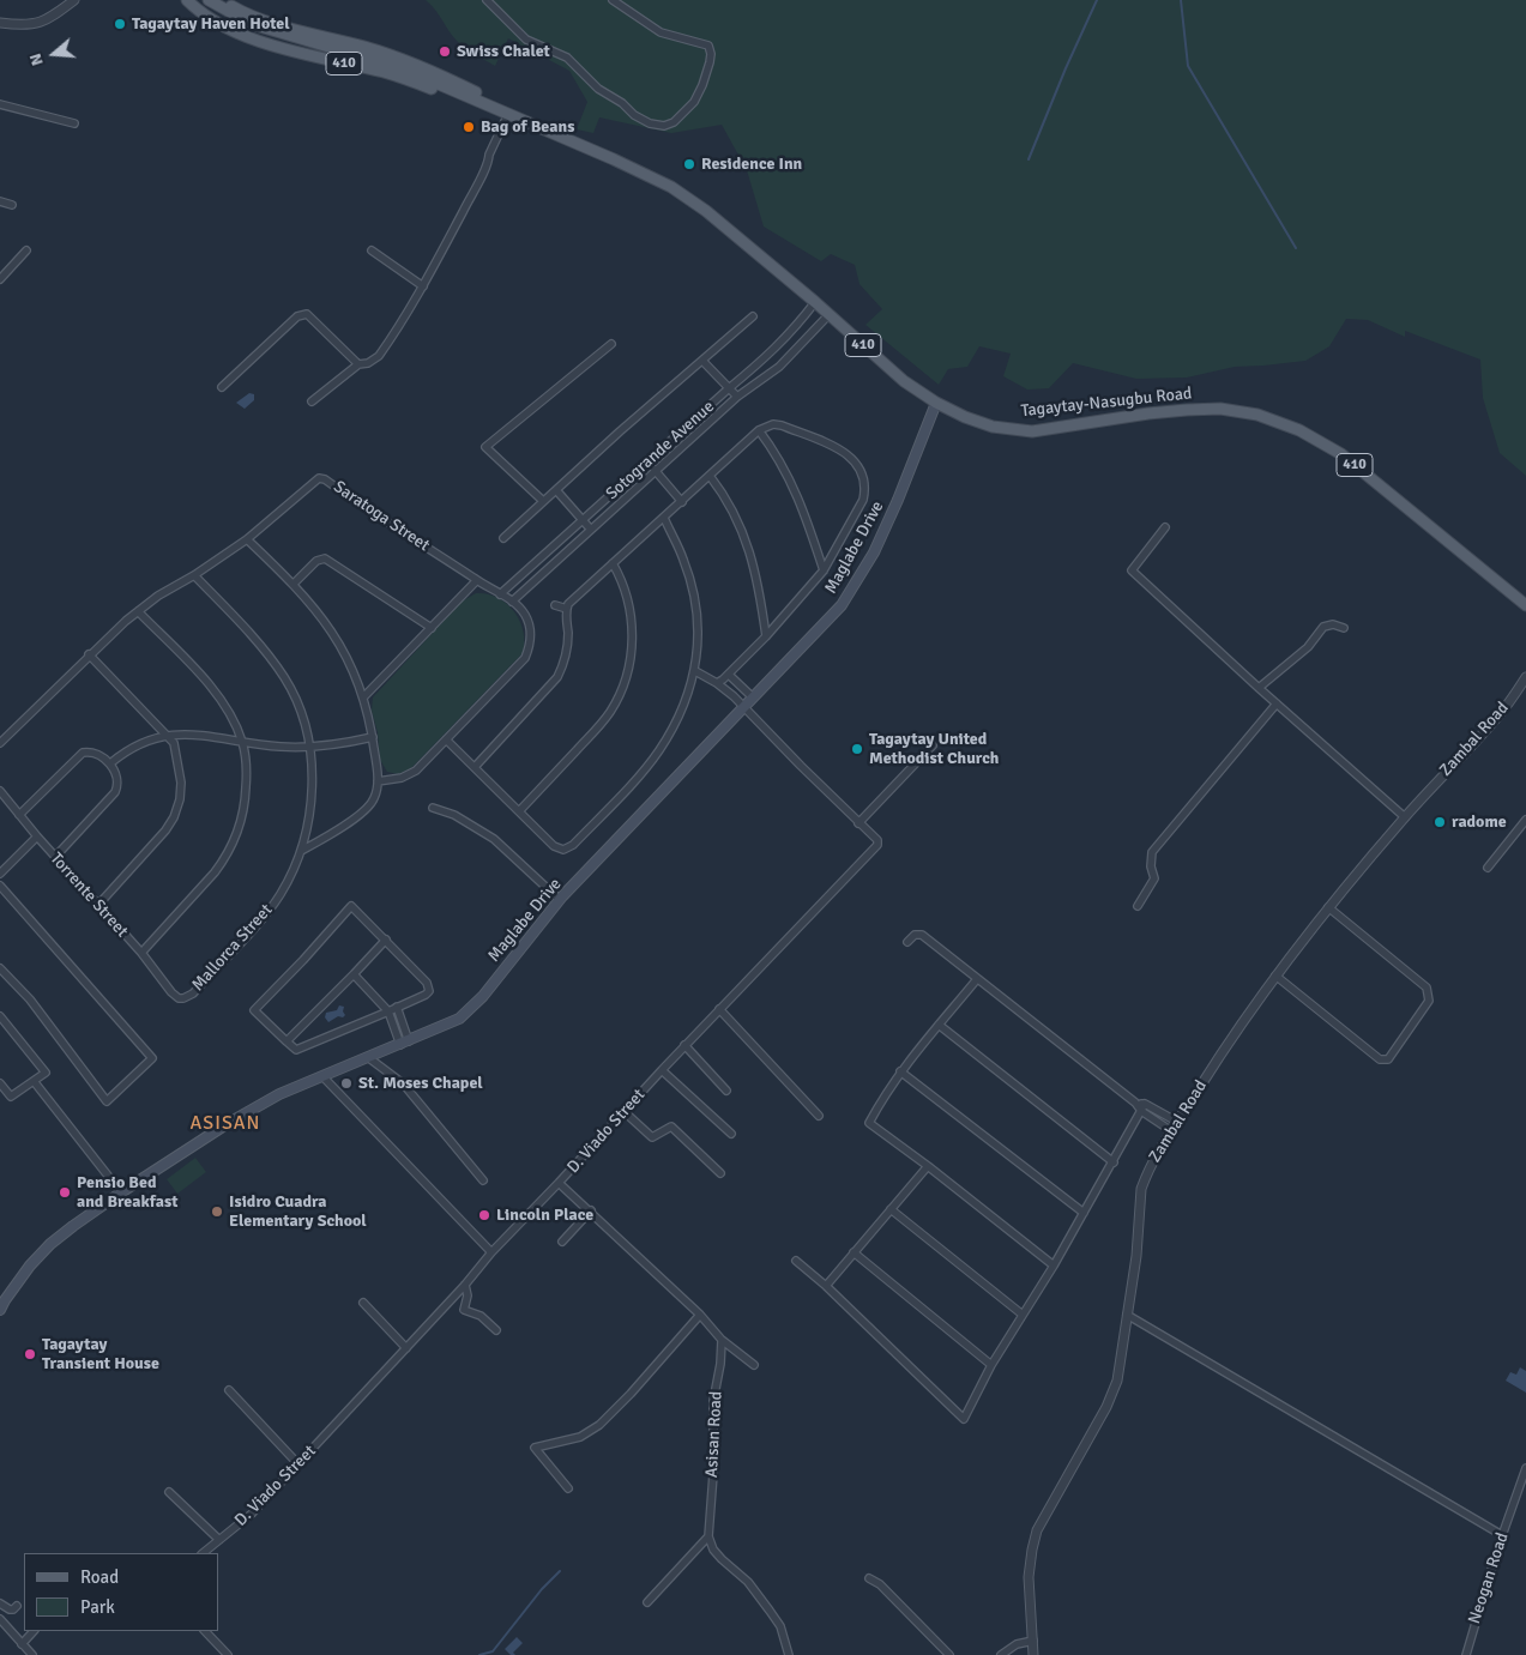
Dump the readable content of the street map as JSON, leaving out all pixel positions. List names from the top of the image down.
{
  "streets": {
    "main road": ["410", "Tagaytay-Nasugbu Road", "Maglabe Drive"],
    "street": [
      "Sotogrande Avenue",
      "Saratoga Street",
      "Zambal Road",
      "Torrente Street",
      "Mallorca Street",
      "D. Viado Street",
      "Asisan Road",
      "Neogan Road"
    ]
  },
  "crossings": [
    ["Tagaytay-Nasugbu Road", "Sotogrande Avenue"],
    ["Tagaytay-Nasugbu Road", "Maglabe Drive"],
    ["Sotogrande Avenue", "Saratoga Street"],
    ["Saratoga Street", "Mallorca Street"],
    ["Maglabe Drive", "D. Viado Street"],
    ["Torrente Street", "Mallorca Street"]
  ],
  "districts": ["ASISAN"],
  "places": [
    "Tagaytay Haven Hotel",
    "Swiss Chalet",
    "Bag of Beans",
    "Residence Inn",
    "Tagaytay United Methodist Church",
    "radome",
    "St. Moses Chapel",
    "Pensio Bed and Breakfast",
    "Isidro Cuadra Elementary School",
    "Lincoln Place",
    "Tagaytay Transient House"
  ],
  "legend": ["Road", "Park"],
  "north": "left"
}
